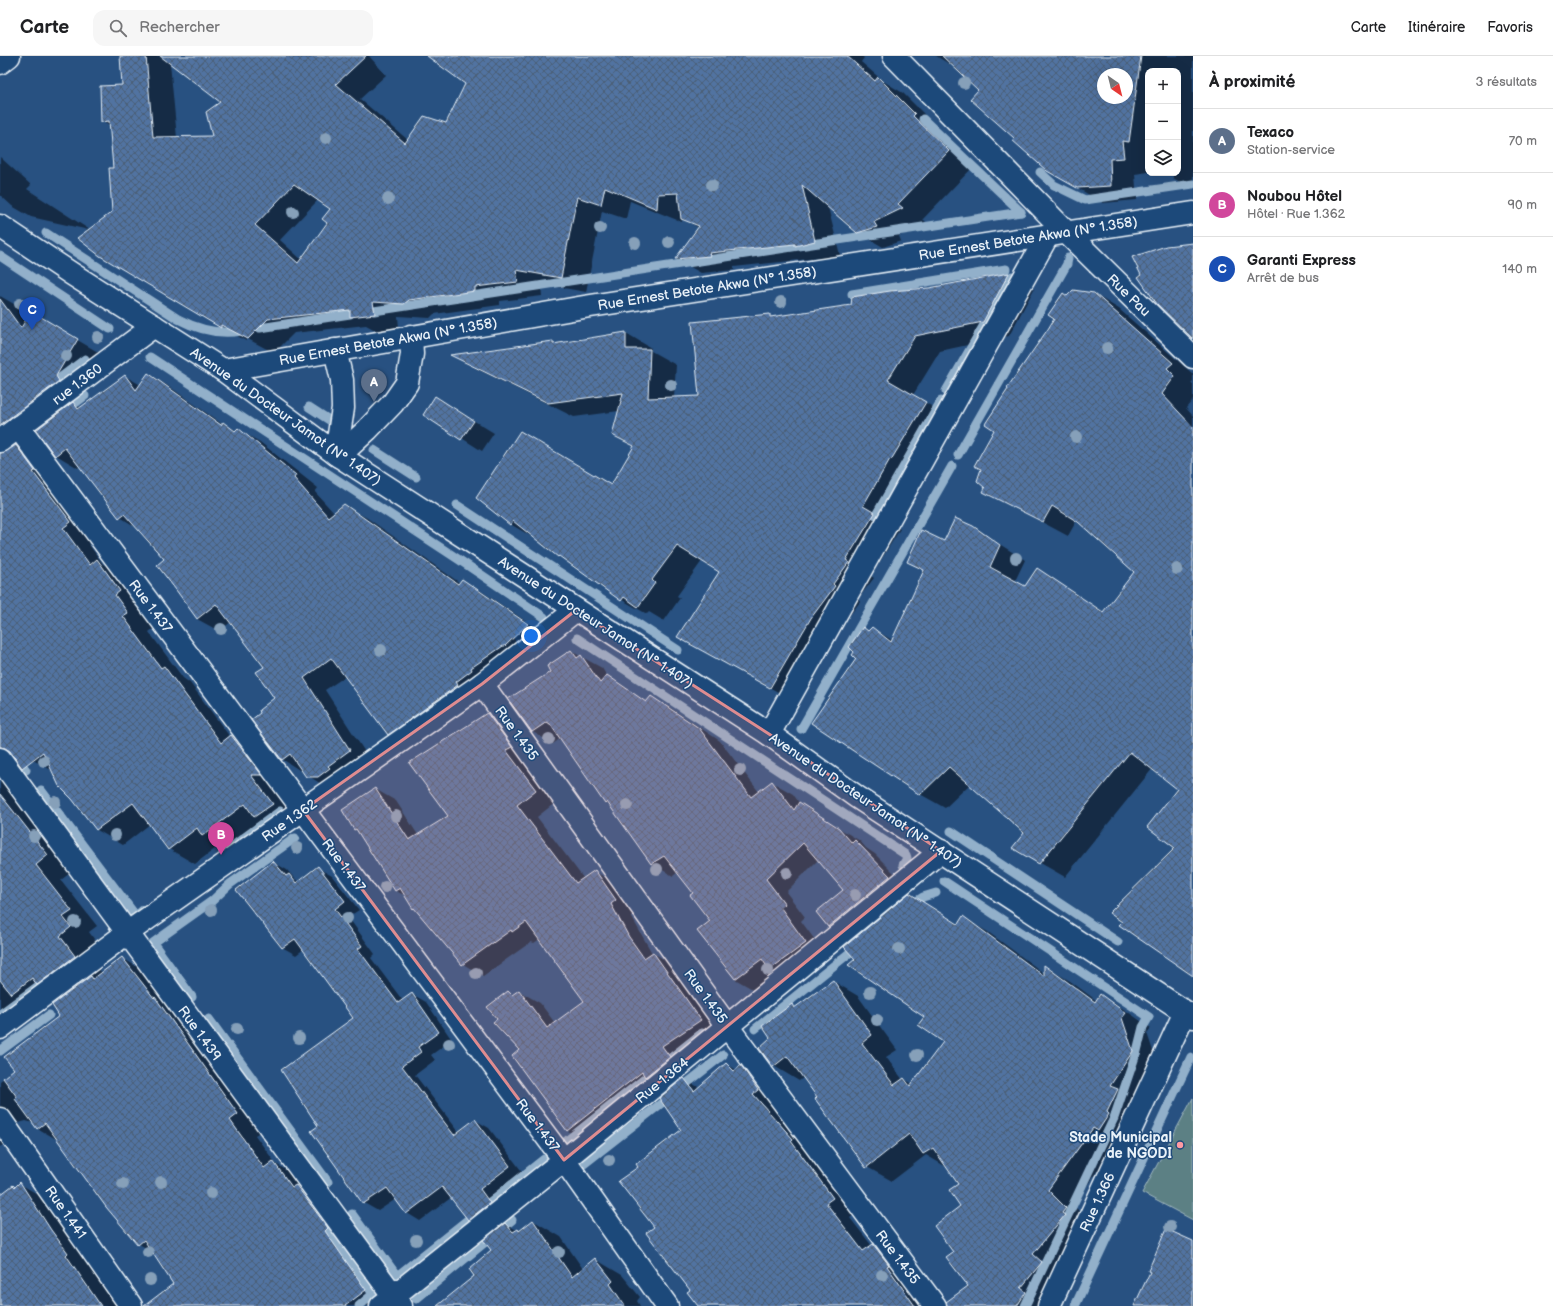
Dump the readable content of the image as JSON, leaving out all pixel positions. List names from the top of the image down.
{
  "streets": {
    "street": [
      "Rue Ernest Betote Akwa (N° 1.358)",
      "Rue Pau",
      "rue 1.360",
      "Avenue du Docteur Jamot (N° 1.407)",
      "Rue 1.437",
      "Rue 1.435",
      "Rue 1.362",
      "Rue 1.439",
      "Rue 1.364",
      "Rue 1.366",
      "Rue 1.441"
    ]
  },
  "crossings": [
    ["Rue Ernest Betote Akwa (N° 1.358)", "Rue Pau"],
    ["Rue Ernest Betote Akwa (N° 1.358)", "Avenue du Docteur Jamot (N° 1.407)"],
    ["rue 1.360", "Avenue du Docteur Jamot (N° 1.407)"],
    ["rue 1.360", "Rue 1.437"],
    ["Avenue du Docteur Jamot (N° 1.407)", "Rue 1.362"],
    ["Avenue du Docteur Jamot (N° 1.407)", "Rue 1.364"],
    ["Avenue du Docteur Jamot (N° 1.407)", "Rue 1.366"],
    ["Rue 1.437", "Rue 1.362"],
    ["Rue 1.437", "Rue 1.364"],
    ["Rue 1.435", "Rue 1.362"],
    ["Rue 1.435", "Rue 1.364"],
    ["Rue 1.362", "Rue 1.439"],
    ["Rue 1.439", "Rue 1.364"]
  ],
  "places": ["Stade Municipal de NGODI"],
  "north": "bottom right",
  "page": {
    "header": "Carte",
    "search": "Rechercher",
    "nav": ["Carte", "Itinéraire", "Favoris"],
    "heading": ["À proximité", "3 résultats"],
    "map_buttons": ["+", "−"],
    "list": [
      {
        "mark": "A",
        "name": "Texaco",
        "note": "Station-service",
        "value": "70 m"
      },
      {
        "mark": "B",
        "name": "Noubou Hôtel",
        "note": "Hôtel · Rue 1.362",
        "value": "90 m"
      },
      {
        "mark": "C",
        "name": "Garanti Express",
        "note": "Arrêt de bus",
        "value": "140 m"
      }
    ],
    "pins": ["C", "A", "B"]
  }
}
